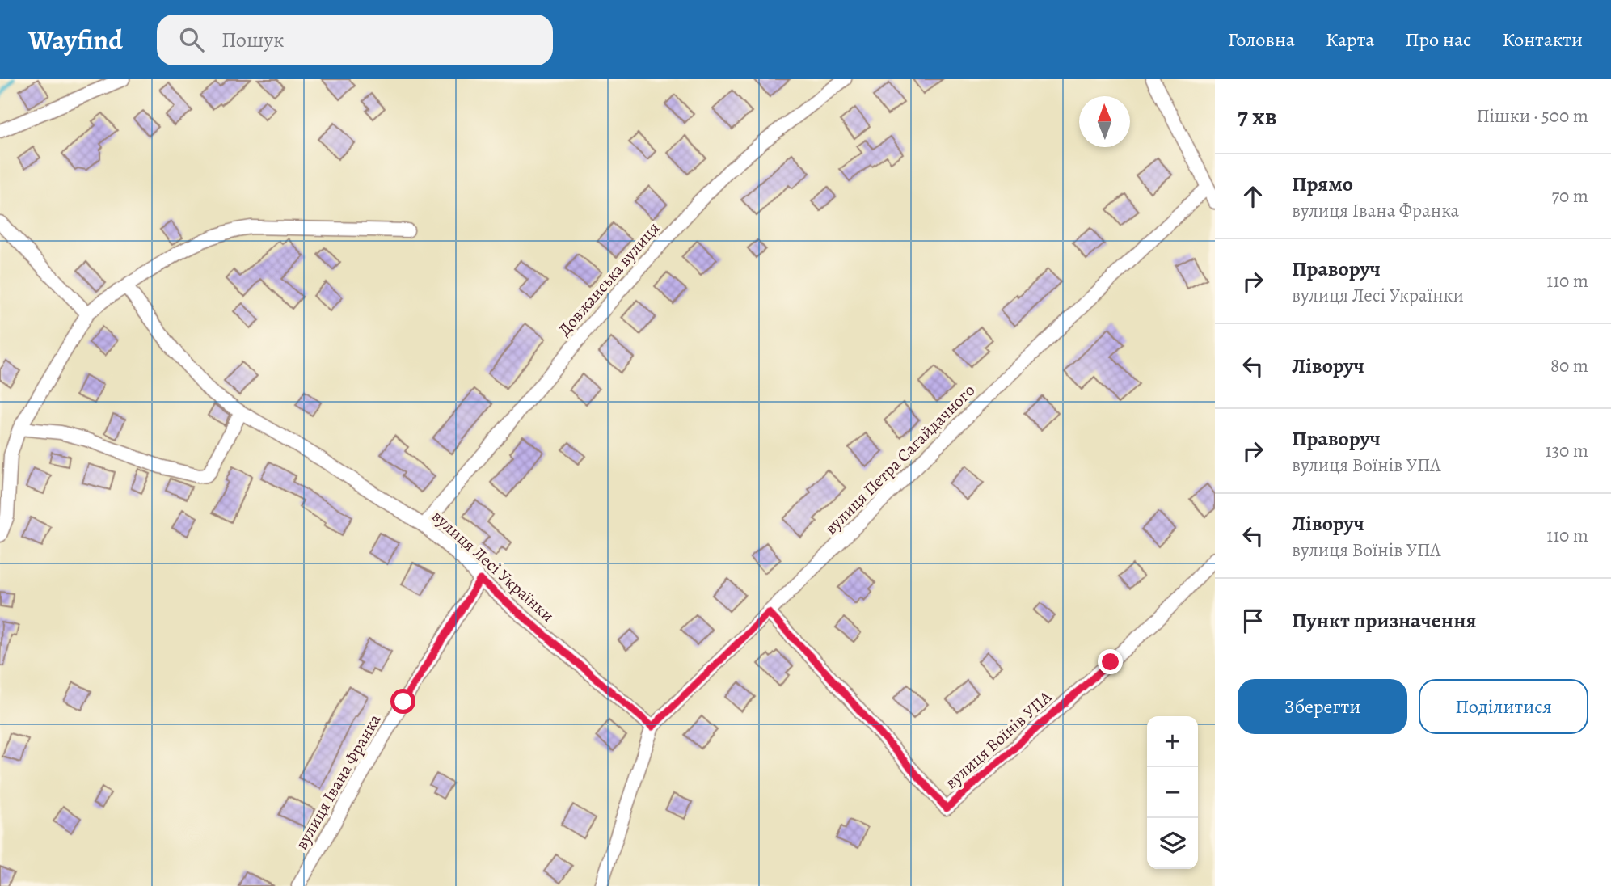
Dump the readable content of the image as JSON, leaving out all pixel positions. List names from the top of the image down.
{
  "streets": {
    "street": [
      "Довжанська вулиця",
      "вулиця Петра Сагайдачного",
      "вулиця Лесі Українки",
      "вулиця Воїнів УПА",
      "вулиця Івана Франка"
    ]
  },
  "crossings": [
    ["Довжанська вулиця", "вулиця Лесі Українки"],
    ["вулиця Петра Сагайдачного", "вулиця Лесі Українки"],
    ["вулиця Петра Сагайдачного", "вулиця Воїнів УПА"],
    ["вулиця Лесі Українки", "вулиця Івана Франка"]
  ],
  "north": "top",
  "page": {
    "header": "Wayfind",
    "search": "Пошук",
    "nav": [
      "Головна",
      "Карта",
      "Про нас",
      "Контакти"
    ],
    "heading": ["7 хв", "Пішки · 500 m"],
    "list": [
      ["Прямо", "вулиця Івана Франка", "70 m"],
      ["Праворуч", "вулиця Лесі Українки", "110 m"],
      ["Ліворуч", "80 m"],
      ["Праворуч", "вулиця Воїнів УПА", "130 m"],
      ["Ліворуч", "вулиця Воїнів УПА", "110 m"],
      "Пункт призначення"
    ],
    "buttons": ["Зберегти", "Поділитися"],
    "map_buttons": ["+", "−"]
  }
}
